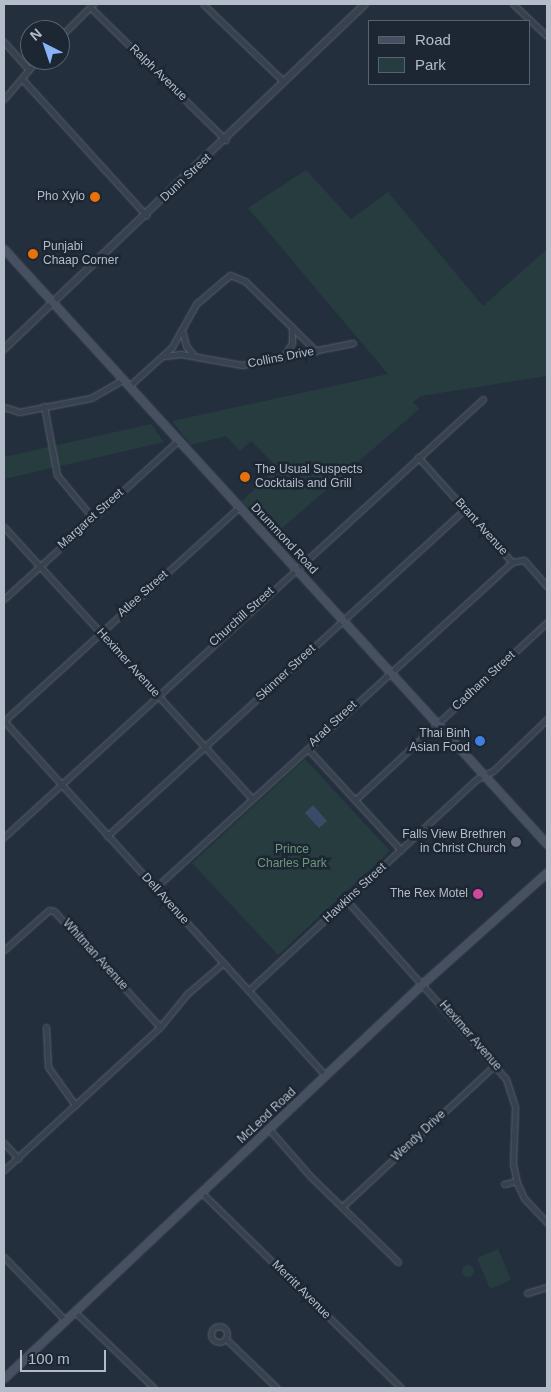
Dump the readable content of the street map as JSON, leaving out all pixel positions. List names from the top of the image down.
{
  "streets": {
    "main road": ["Drummond Road", "McLeod Road"],
    "street": [
      "Ralph Avenue",
      "Dunn Street",
      "Collins Drive",
      "Margaret Street",
      "Brant Avenue",
      "Atlee Street",
      "Churchill Street",
      "Heximer Avenue",
      "Skinner Street",
      "Cadham Street",
      "Arad Street",
      "Hawkins Street",
      "Dell Avenue",
      "Whitman Avenue",
      "Wendy Drive",
      "Merritt Avenue"
    ]
  },
  "crossings": [
    ["Ralph Avenue", "Dunn Street"],
    ["Dunn Street", "Drummond Road"],
    ["Margaret Street", "Drummond Road"],
    ["Margaret Street", "Heximer Avenue"],
    ["Brant Avenue", "Churchill Street"],
    ["Brant Avenue", "Skinner Street"],
    ["Brant Avenue", "Arad Street"],
    ["Drummond Road", "Atlee Street"],
    ["Drummond Road", "Churchill Street"],
    ["Drummond Road", "Skinner Street"],
    ["Drummond Road", "Cadham Street"],
    ["Drummond Road", "Arad Street"],
    ["Drummond Road", "Hawkins Street"],
    ["Atlee Street", "Heximer Avenue"],
    ["Atlee Street", "Dell Avenue"],
    ["Churchill Street", "Heximer Avenue"],
    ["Churchill Street", "Dell Avenue"],
    ["Heximer Avenue", "Skinner Street"],
    ["Heximer Avenue", "Arad Street"],
    ["Heximer Avenue", "Hawkins Street"],
    ["Heximer Avenue", "McLeod Road"],
    ["Heximer Avenue", "Wendy Drive"],
    ["Skinner Street", "Dell Avenue"],
    ["Arad Street", "Dell Avenue"],
    ["Hawkins Street", "Dell Avenue"],
    ["Dell Avenue", "McLeod Road"],
    ["McLeod Road", "Merritt Avenue"]
  ],
  "parks": ["Prince Charles Park"],
  "places": [
    "Pho Xylo",
    "Punjabi Chaap Corner",
    "The Usual Suspects Cocktails and Grill",
    "Thai Binh Asian Food",
    "Falls View Brethren in Christ Church",
    "The Rex Motel"
  ],
  "legend": ["Road", "Park"],
  "scale_bar": "100 m",
  "north": "top left"
}
